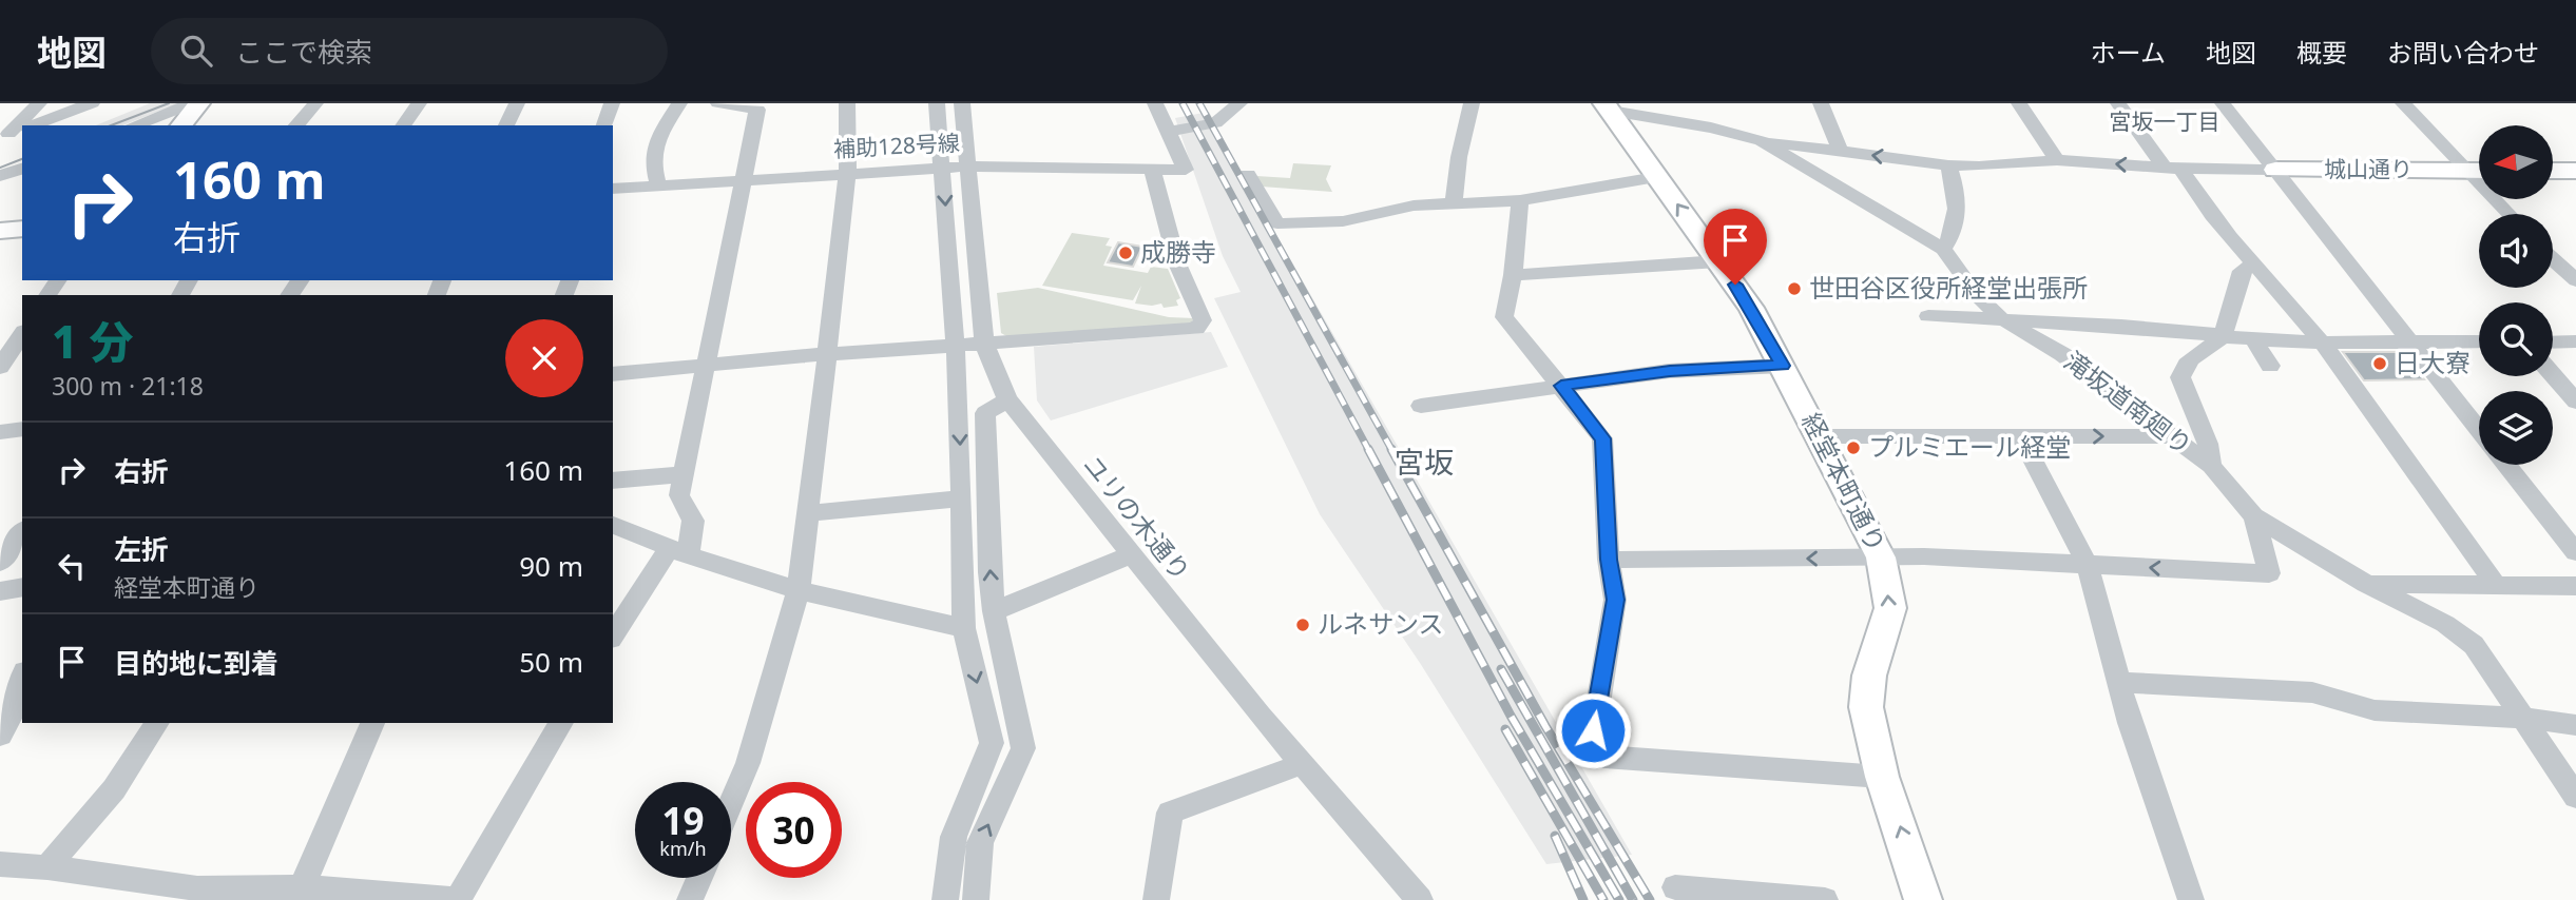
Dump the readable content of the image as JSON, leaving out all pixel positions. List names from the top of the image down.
{
  "streets": {
    "main road": ["城山通り", "経堂本町通り"],
    "street": ["補助128号線", "滝坂道南廻り", "ユリの木通り"]
  },
  "crossings": [
    ["補助128号線", "ユリの木通り"],
    ["滝坂道南廻り", "経堂本町通り"]
  ],
  "one_way": ["経堂本町通り"],
  "districts": ["宮坂一丁目", "宮坂"],
  "places": [
    "成勝寺",
    "世田谷区役所経堂出張所",
    "日大寮",
    "プルミエール経堂",
    "ルネサンス"
  ],
  "north": "left",
  "page": {
    "header": "地図",
    "search": "ここで検索",
    "nav": [
      "ホーム",
      "地図",
      "概要",
      "お問い合わせ"
    ],
    "turn": ["160 m", "右折"],
    "heading": ["1 分", "300 m · 21:18"],
    "list": [
      {
        "name": "右折",
        "value": "160 m"
      },
      {
        "name": "左折",
        "note": "経堂本町通り",
        "value": "90 m"
      },
      {
        "name": "目的地に到着",
        "value": "50 m"
      }
    ],
    "speed": "19 km/h",
    "limit": "30"
  }
}
